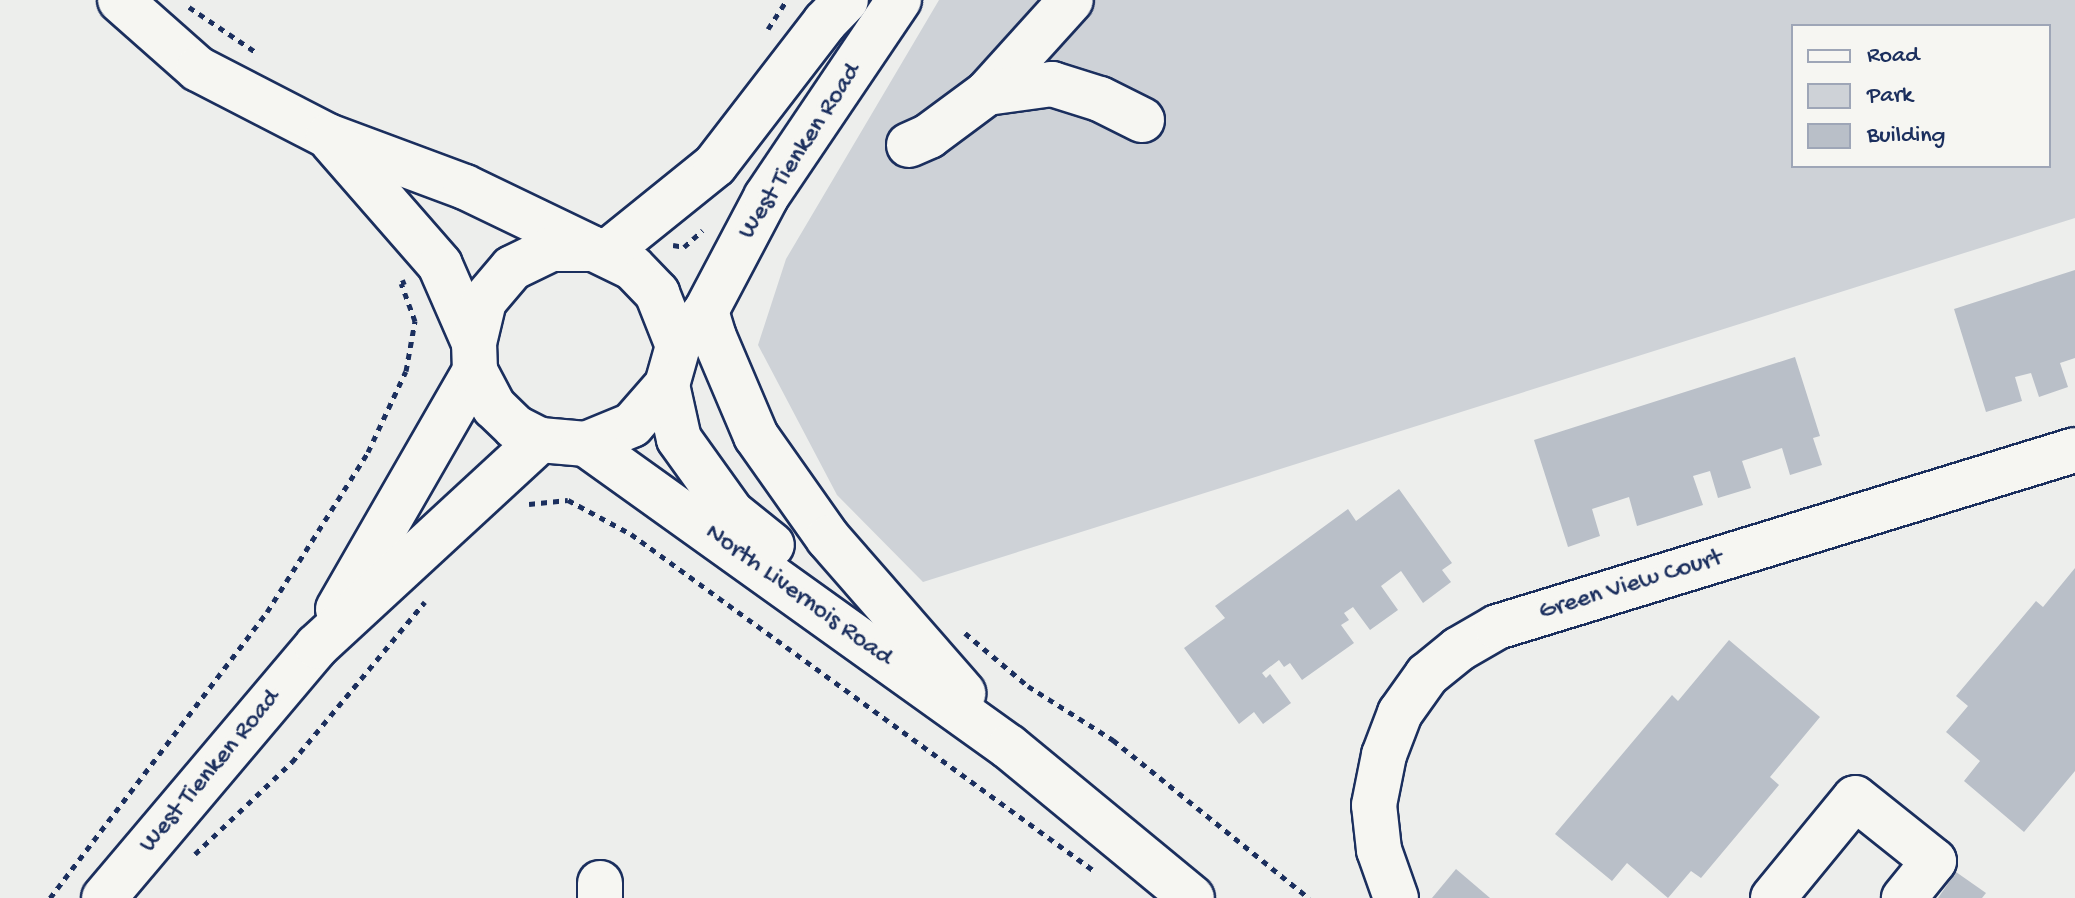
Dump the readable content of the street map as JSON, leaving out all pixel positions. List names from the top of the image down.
{
  "streets": {
    "main road": ["West Tienken Road", "Green View Court", "North Livernois Road"]
  },
  "crossings": [
    ["West Tienken Road", "North Livernois Road"]
  ],
  "legend": ["Road", "Park", "Building"]
}
